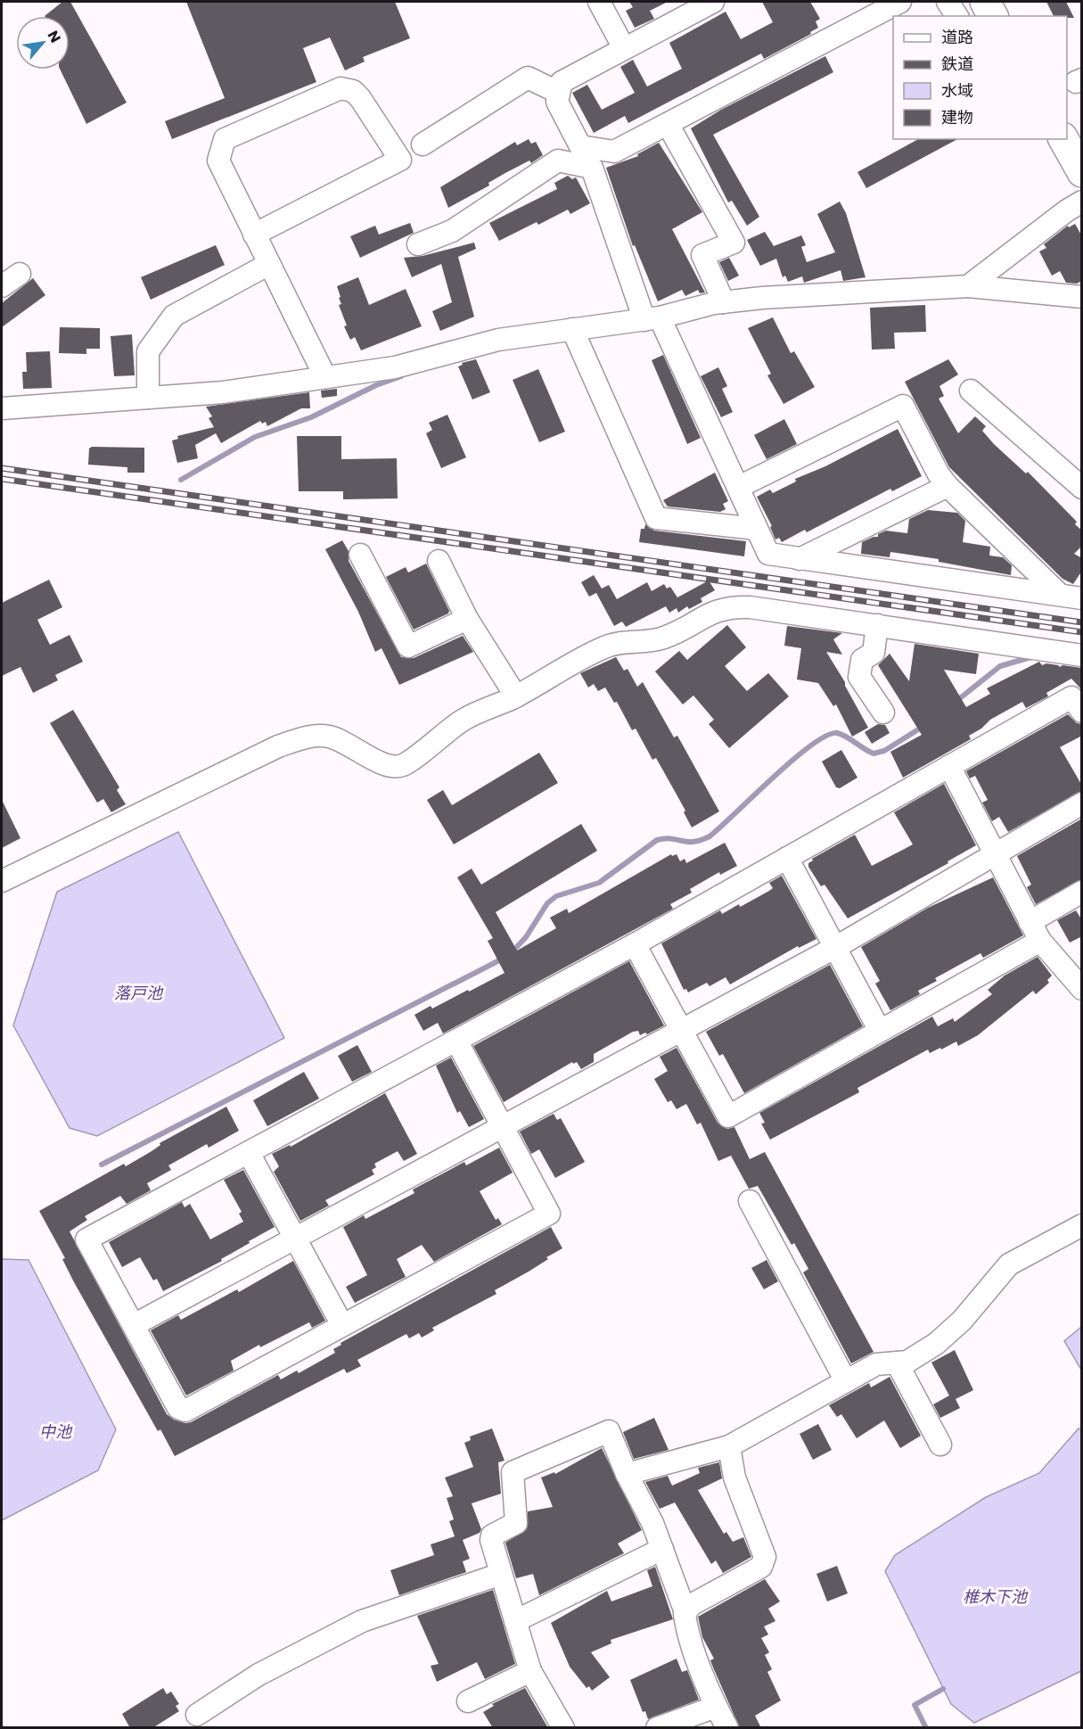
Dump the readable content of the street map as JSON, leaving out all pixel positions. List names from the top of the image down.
{
  "water": ["落戸池", "中池", "椎木下池"],
  "legend": [
    "道路",
    "鉄道",
    "水域",
    "建物"
  ],
  "north": "top right"
}
